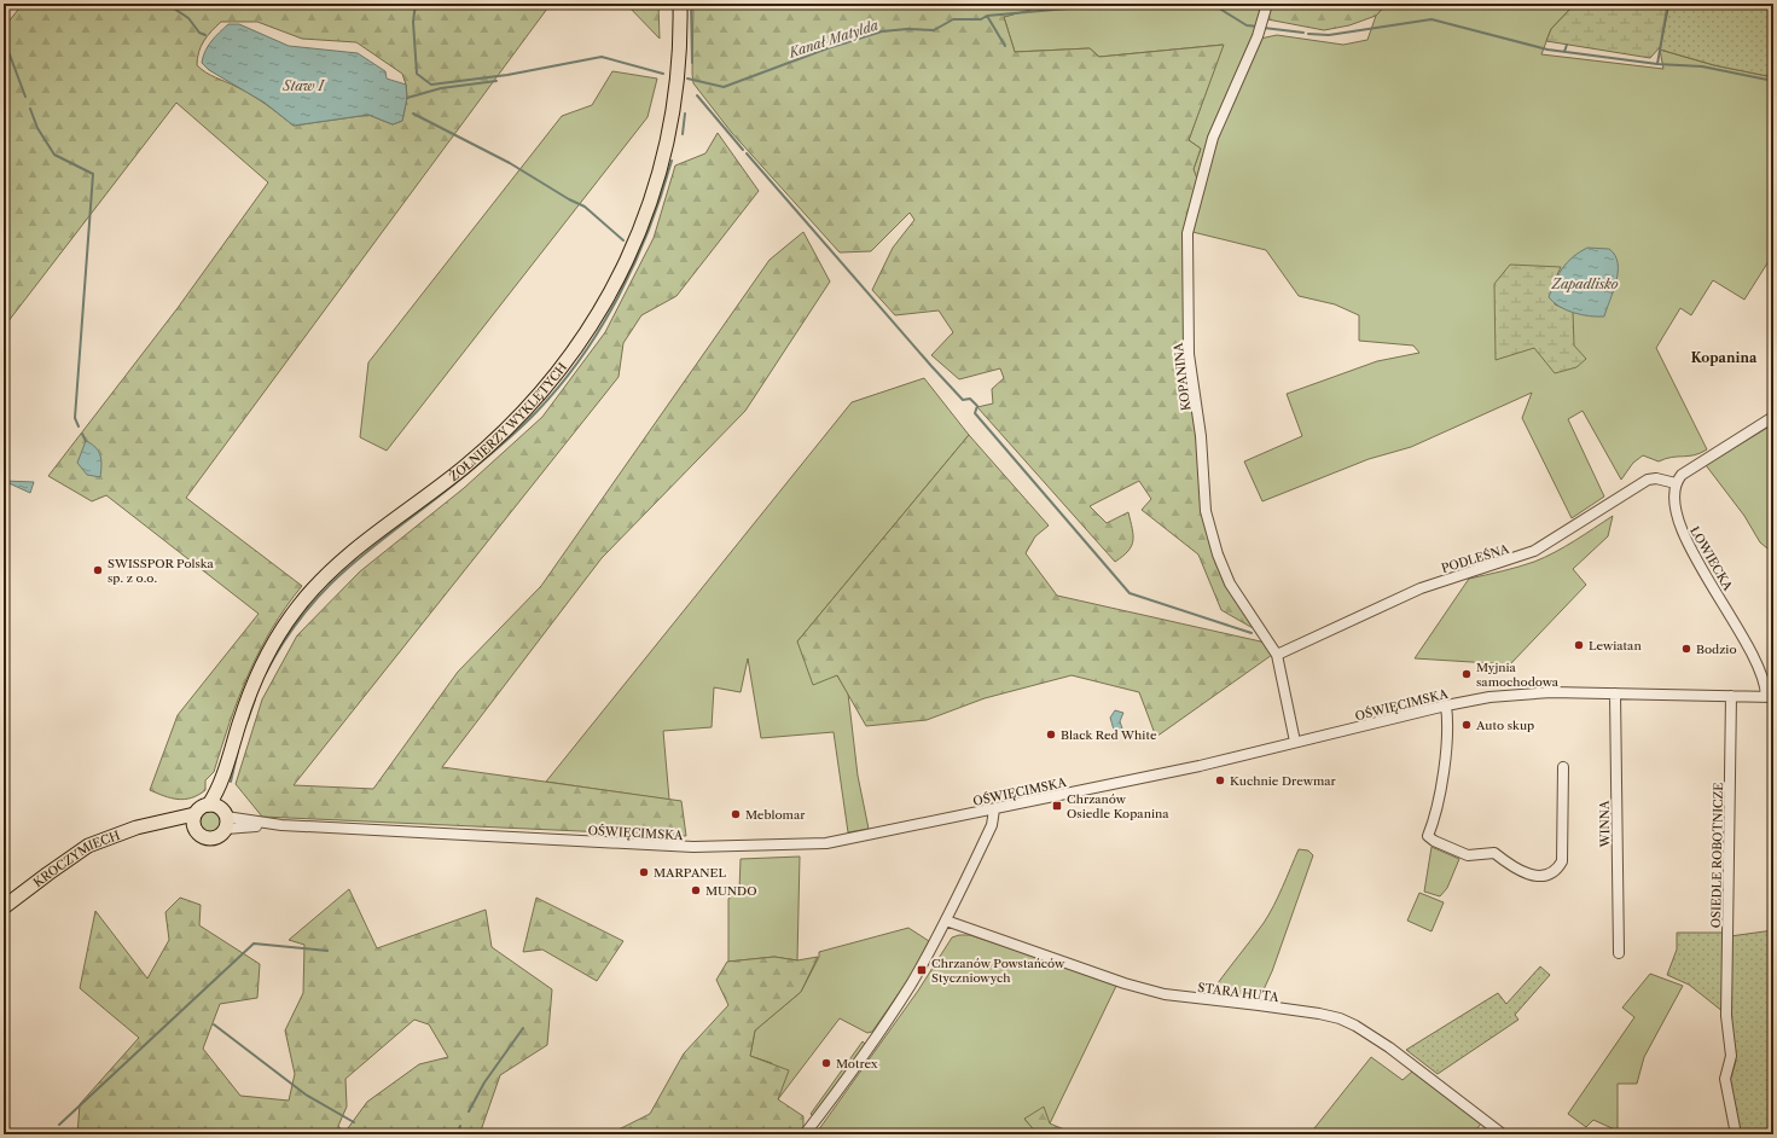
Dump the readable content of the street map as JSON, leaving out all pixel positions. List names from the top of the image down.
{
  "streets": {
    "main road": ["ŻOŁNIERZY WYKLĘTYCH", "KROCZYMIECH"],
    "street": [
      "KOPANINA",
      "PODLEŚNA",
      "ŁOWIECKA",
      "OŚWIĘCIMSKA",
      "WINNA",
      "OSIEDLE ROBOTNICZE",
      "STARA HUTA"
    ]
  },
  "crossings": [
    ["KOPANINA", "PODLEŚNA"],
    ["KOPANINA", "OŚWIĘCIMSKA"],
    ["ŻOŁNIERZY WYKLĘTYCH", "OŚWIĘCIMSKA"],
    ["ŻOŁNIERZY WYKLĘTYCH", "KROCZYMIECH"],
    ["PODLEŚNA", "ŁOWIECKA"],
    ["ŁOWIECKA", "OŚWIĘCIMSKA"],
    ["OŚWIĘCIMSKA", "WINNA"],
    ["OŚWIĘCIMSKA", "OSIEDLE ROBOTNICZE"],
    ["OŚWIĘCIMSKA", "KROCZYMIECH"]
  ],
  "districts": ["Kopanina"],
  "water": ["Kanał Matylda", "Staw I", "Zapadlisko"],
  "places": {
    "other": [
      "SWISSPOR Polska sp. z o.o.",
      "Lewiatan",
      "Bodzio",
      "Myjnia samochodowa",
      "Auto skup",
      "Black Red White",
      "Kuchnie Drewmar",
      "Meblomar",
      "MARPANEL",
      "MUNDO",
      "Motrex"
    ],
    "transit": ["Chrzanów Osiedle Kopanina", "Chrzanów Powstańców Styczniowych"]
  }
}
